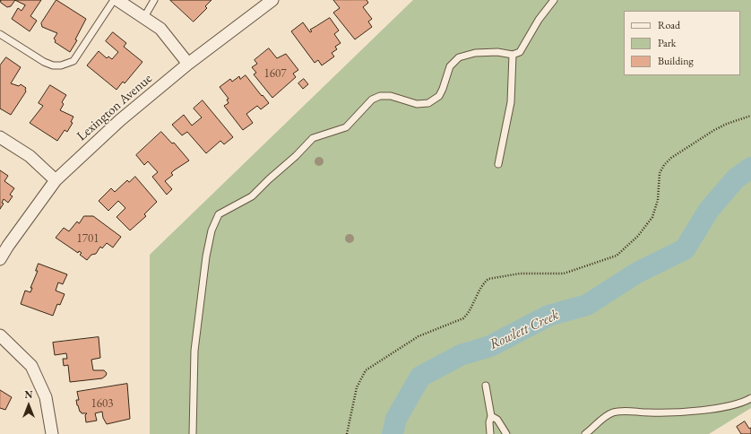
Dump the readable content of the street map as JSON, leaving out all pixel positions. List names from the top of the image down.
{
  "streets": {
    "street": ["Lexington Avenue"]
  },
  "water": ["Rowlett Creek"],
  "house_numbers": ["1607", "1701", "1603"],
  "legend": ["Road", "Park", "Building"],
  "north": "top"
}
